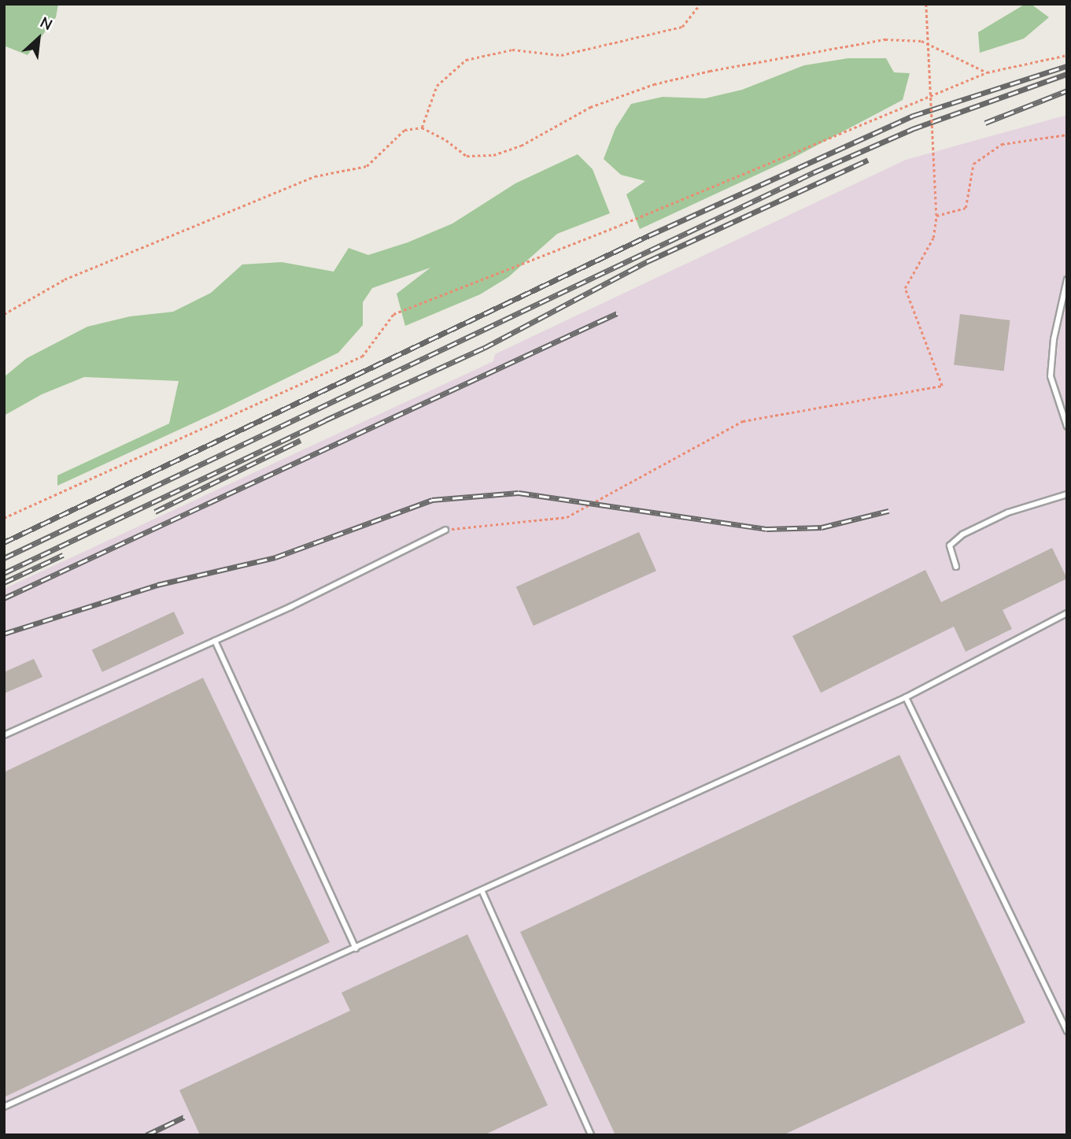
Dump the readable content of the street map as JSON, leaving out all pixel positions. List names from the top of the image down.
{
  "north": "top right"
}
